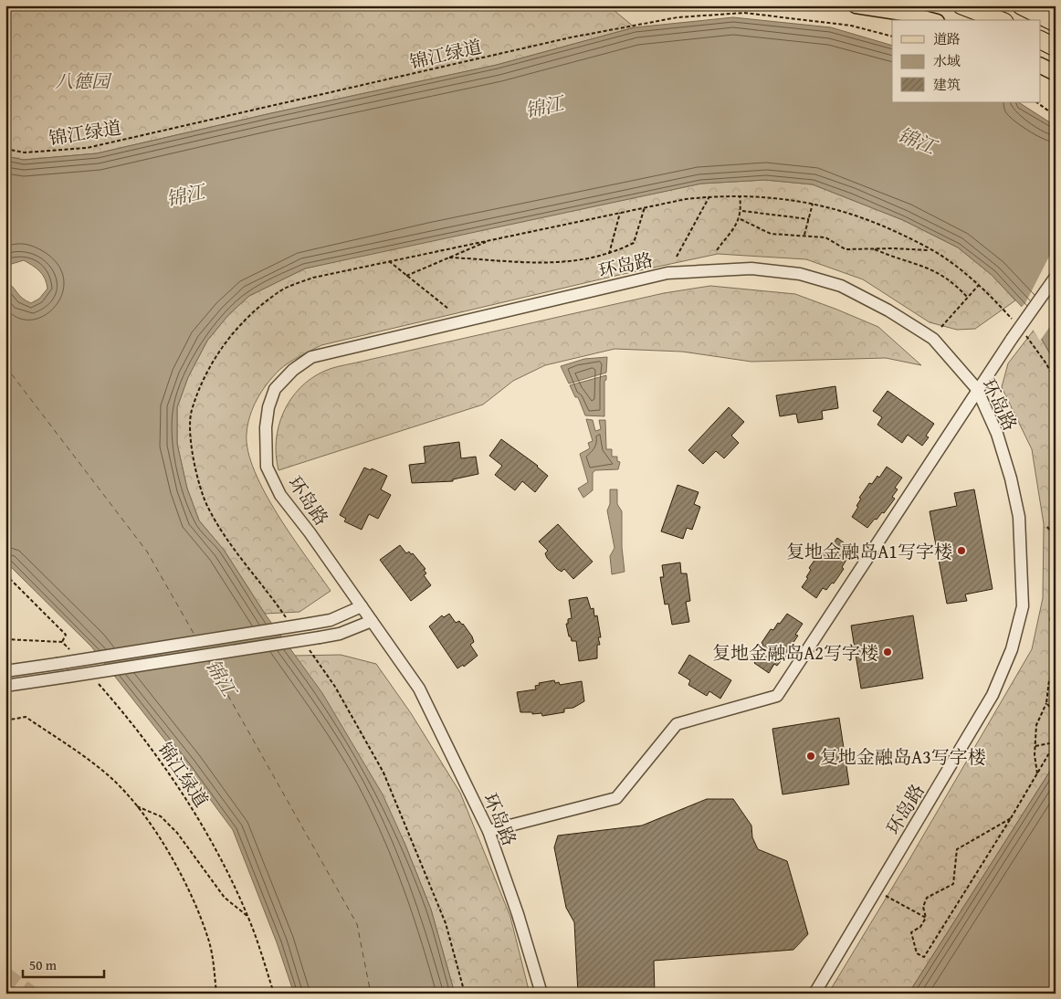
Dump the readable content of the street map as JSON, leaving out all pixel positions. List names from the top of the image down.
{
  "streets": {
    "street": ["环岛路"],
    "path": ["锦江绿道"]
  },
  "water": ["锦江"],
  "parks": ["八德园"],
  "places": ["复地金融岛A1写字楼", "复地金融岛A2写字楼", "复地金融岛A3写字楼"],
  "legend": ["道路", "水域", "建筑"],
  "scale_bar": "50 m"
}
